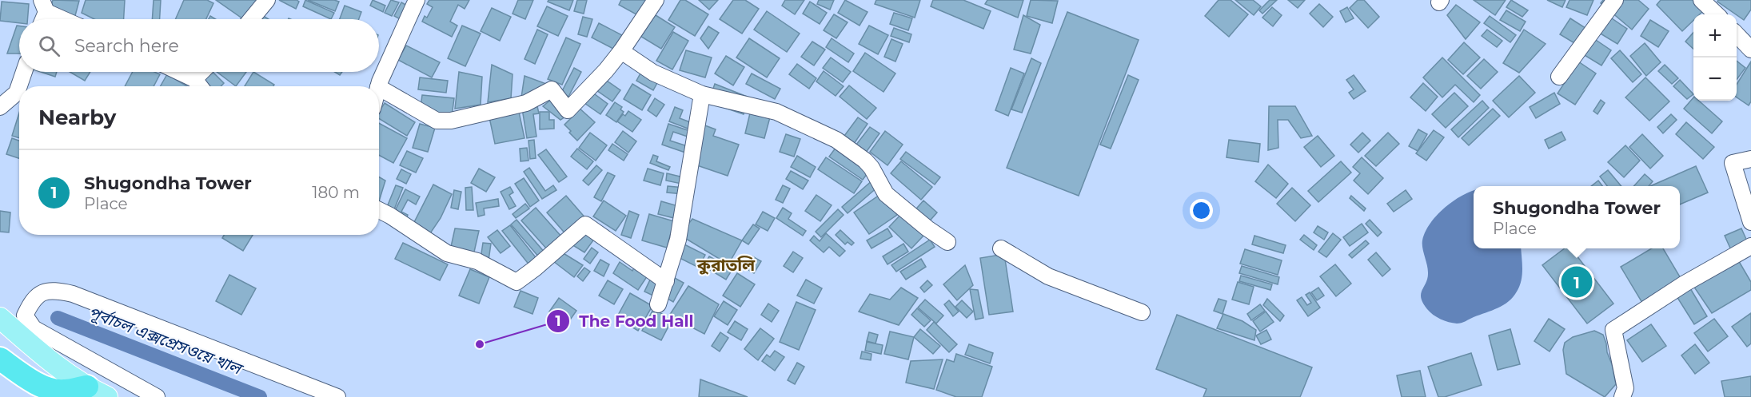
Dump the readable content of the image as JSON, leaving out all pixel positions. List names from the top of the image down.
{
  "districts": ["কুরাতলি"],
  "water": ["পূর্বাচল এক্সপ্রেসওয়ে খাল"],
  "places": ["The Food Hall"],
  "page": {
    "map_buttons": ["+", "−"],
    "search": "Search here",
    "heading": "Nearby",
    "list": [
      {
        "mark": "1",
        "name": "Shugondha Tower",
        "note": "Place",
        "value": "180 m"
      }
    ],
    "popup": ["Shugondha Tower", "Place"],
    "pins": "1"
  }
}
